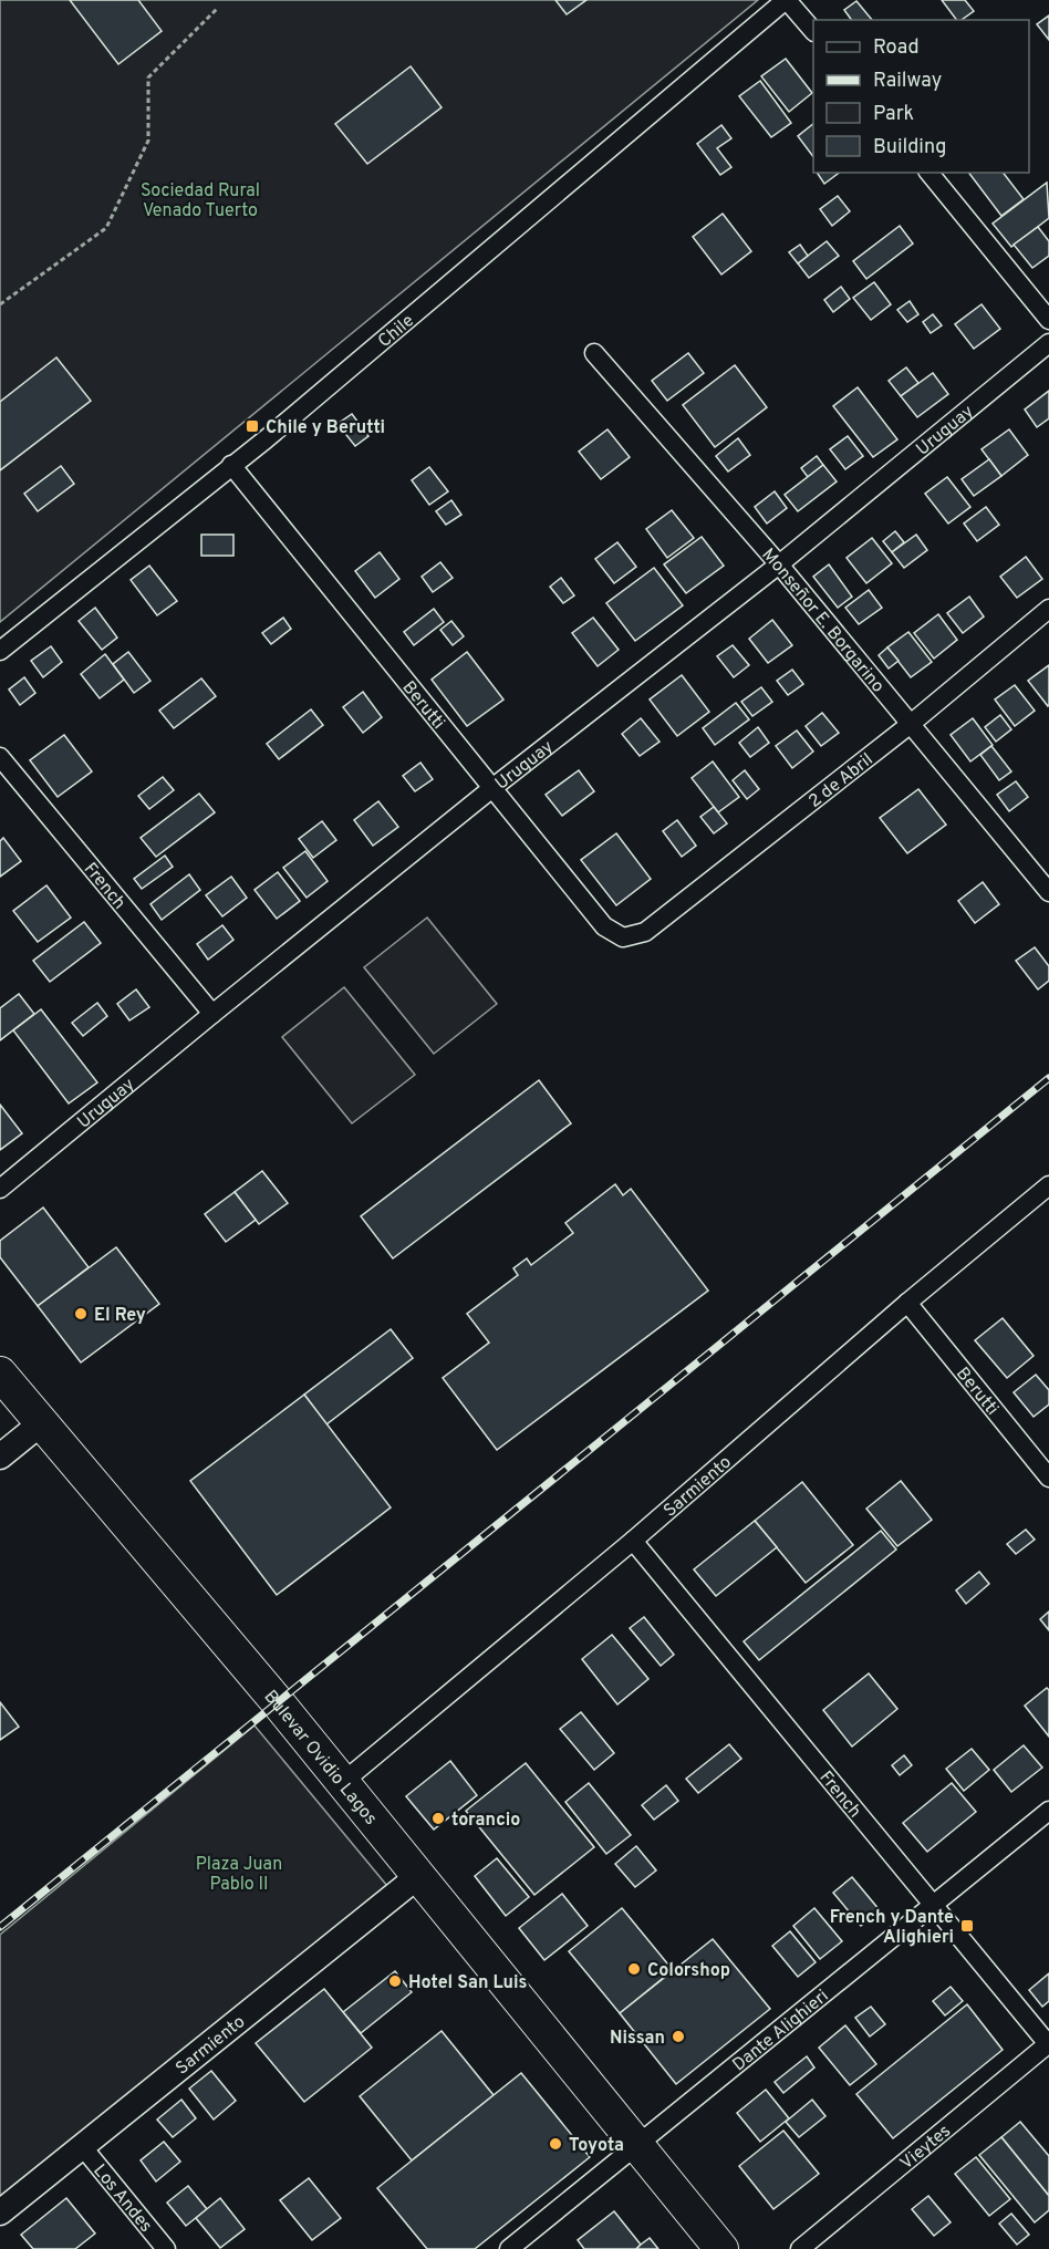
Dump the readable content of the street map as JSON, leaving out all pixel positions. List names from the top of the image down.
{
  "streets": {
    "highway": ["Bulevar Ovidio Lagos"],
    "street": [
      "Chile",
      "Uruguay",
      "Monseñor E. Borgarino",
      "Berutti",
      "2 de Abril",
      "French",
      "Sarmiento",
      "Dante Alighieri",
      "Vieytes",
      "Los Andes"
    ]
  },
  "crossings": [
    ["Chile", "Berutti"],
    ["Uruguay", "Monseñor E. Borgarino"],
    ["Uruguay", "Berutti"],
    ["Uruguay", "French"],
    ["Monseñor E. Borgarino", "2 de Abril"],
    ["Berutti", "2 de Abril"],
    ["Berutti", "Sarmiento"],
    ["French", "Sarmiento"],
    ["French", "Dante Alighieri"],
    ["French", "Vieytes"],
    ["Sarmiento", "Bulevar Ovidio Lagos"],
    ["Sarmiento", "Los Andes"],
    ["Bulevar Ovidio Lagos", "Dante Alighieri"]
  ],
  "parks": ["Sociedad Rural Venado Tuerto", "Plaza Juan Pablo II"],
  "places": {
    "transit": ["Chile y Berutti", "French y Dante Alighieri"],
    "other": [
      "El Rey",
      "torancio",
      "Colorshop",
      "Hotel San Luis",
      "Nissan",
      "Toyota"
    ]
  },
  "legend": [
    "Road",
    "Railway",
    "Park",
    "Building"
  ]
}
